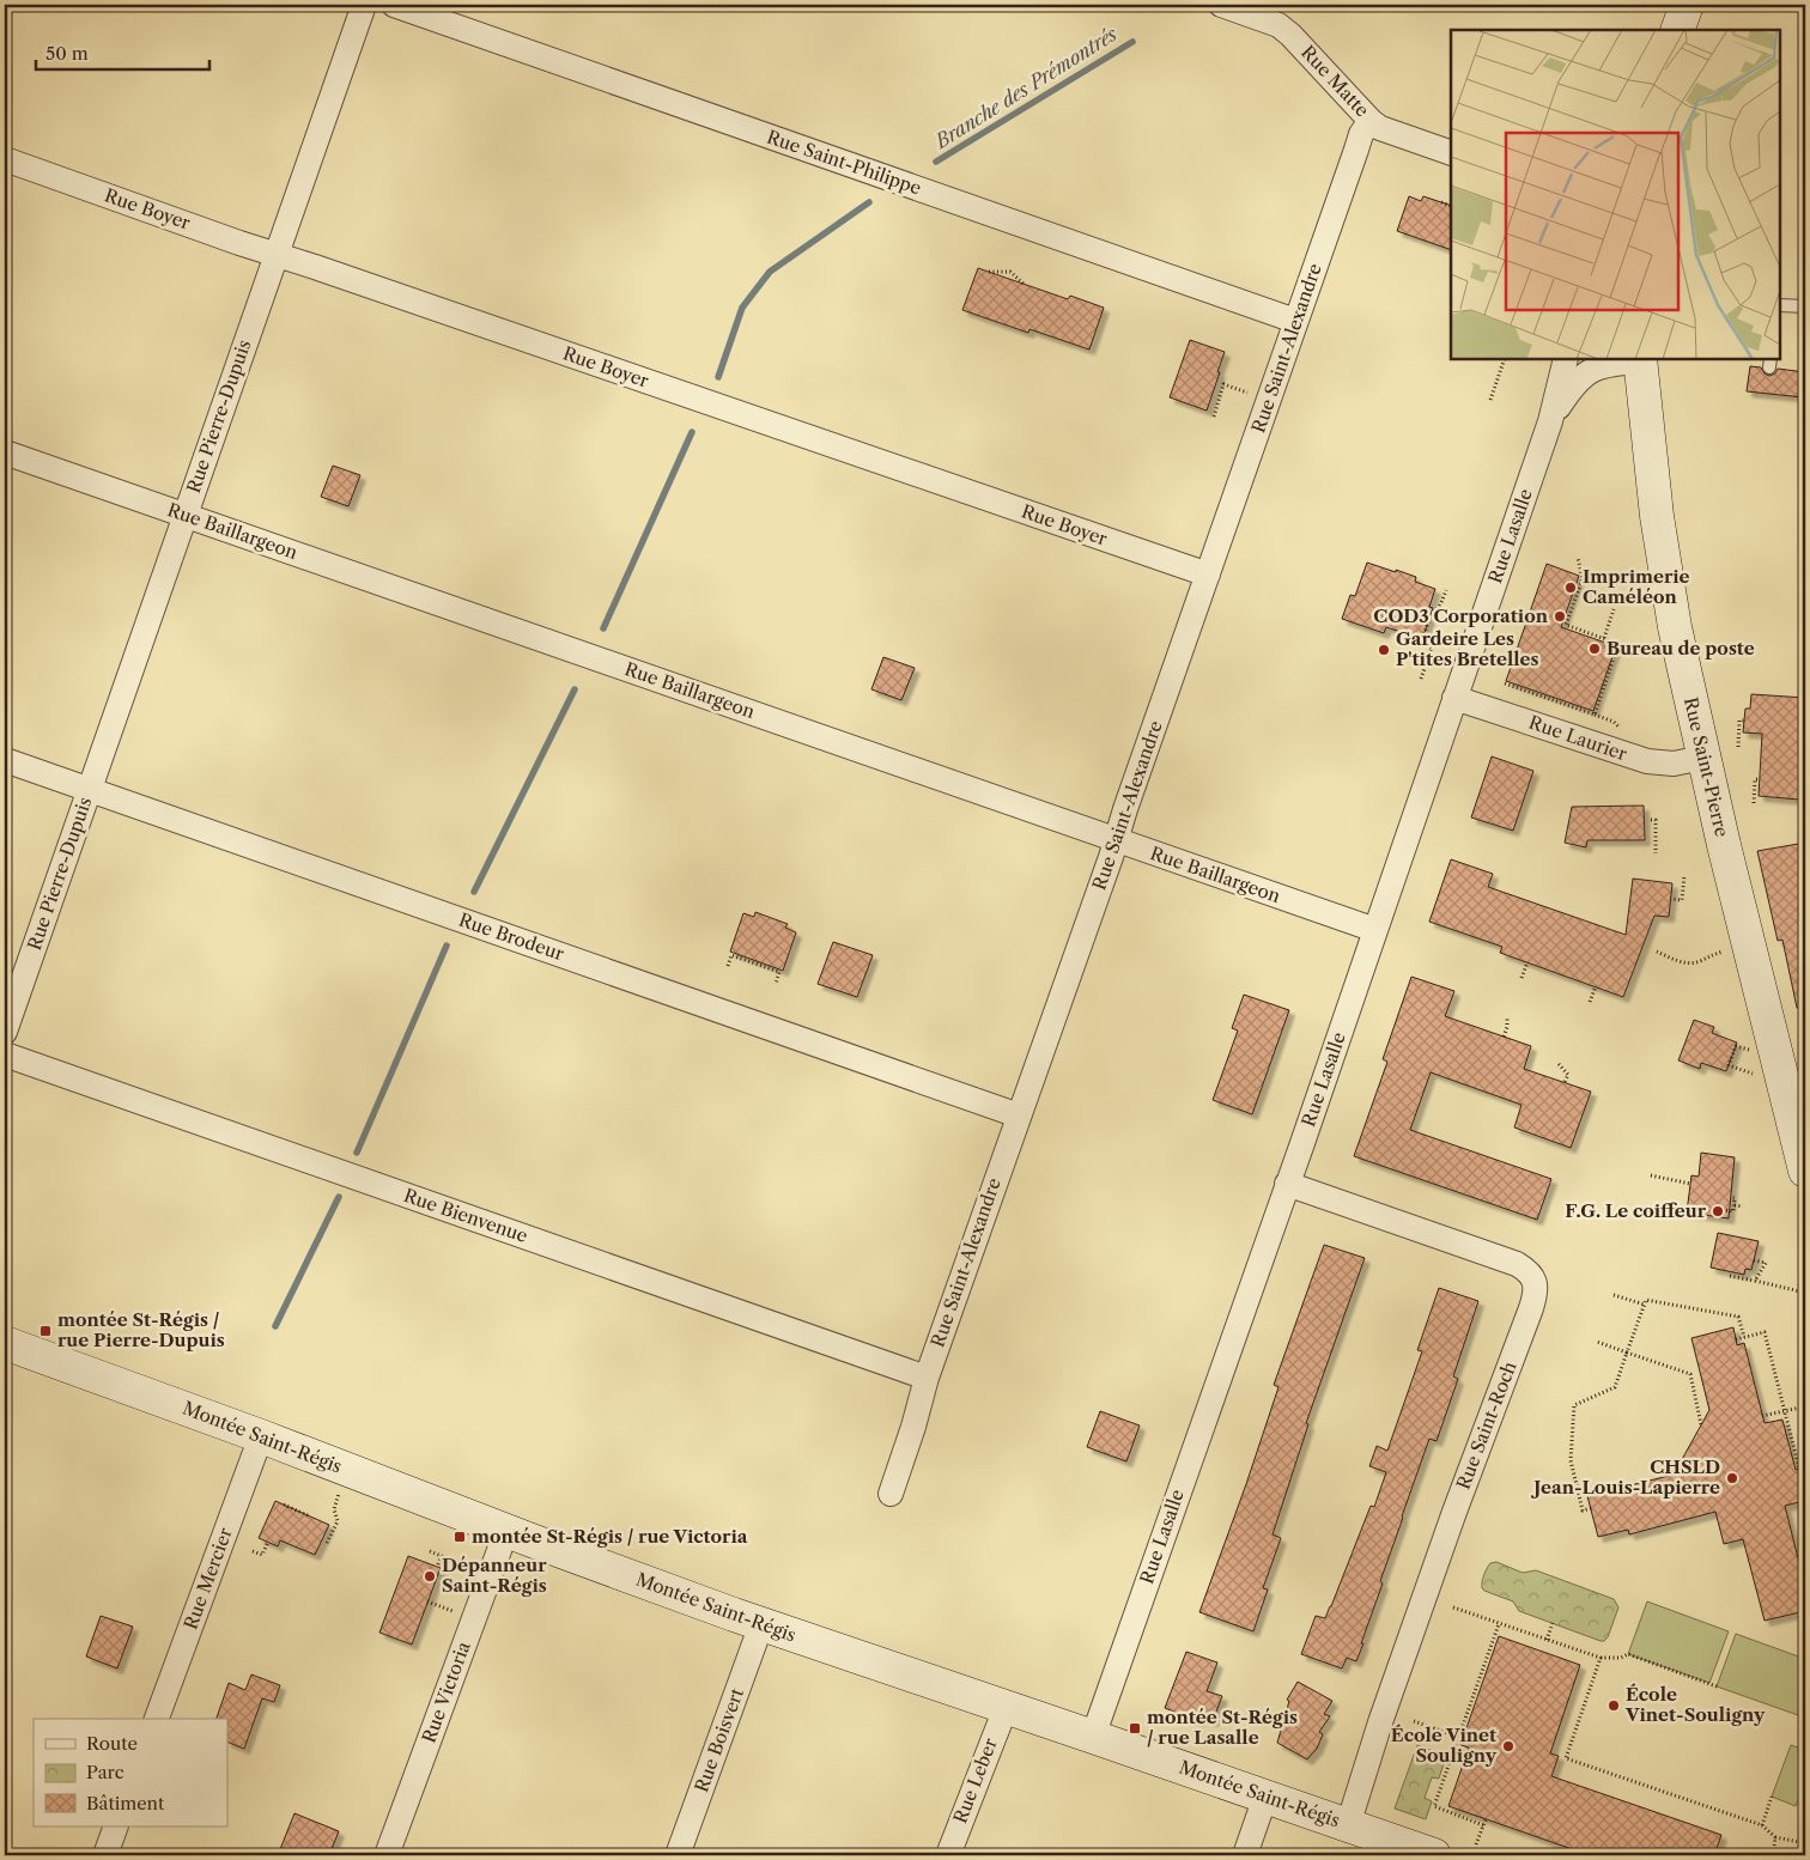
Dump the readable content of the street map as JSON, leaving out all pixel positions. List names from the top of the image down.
{
  "streets": {
    "street": [
      "Rue Matte",
      "Rue Saint-Philippe",
      "Rue Boyer",
      "Rue Saint-Alexandre",
      "Rue Pierre-Dupuis",
      "Rue Baillargeon",
      "Rue Lasalle",
      "Rue Laurier",
      "Rue Saint-Pierre",
      "Rue Brodeur",
      "Rue Bienvenue",
      "Rue Saint-Roch",
      "Montée Saint-Régis",
      "Rue Mercier",
      "Rue Victoria",
      "Rue Boisvert",
      "Rue Leber"
    ]
  },
  "crossings": [
    ["Rue Matte", "Rue Saint-Alexandre"],
    ["Rue Saint-Philippe", "Rue Saint-Alexandre"],
    ["Rue Boyer", "Rue Saint-Alexandre"],
    ["Rue Boyer", "Rue Pierre-Dupuis"],
    ["Rue Saint-Alexandre", "Rue Baillargeon"],
    ["Rue Saint-Alexandre", "Rue Brodeur"],
    ["Rue Saint-Alexandre", "Rue Bienvenue"],
    ["Rue Pierre-Dupuis", "Rue Baillargeon"],
    ["Rue Pierre-Dupuis", "Rue Brodeur"],
    ["Rue Baillargeon", "Rue Lasalle"],
    ["Rue Lasalle", "Rue Laurier"],
    ["Rue Lasalle", "Rue Saint-Pierre"],
    ["Rue Lasalle", "Rue Saint-Roch"],
    ["Rue Lasalle", "Montée Saint-Régis"],
    ["Rue Laurier", "Rue Saint-Pierre"],
    ["Rue Saint-Roch", "Montée Saint-Régis"],
    ["Montée Saint-Régis", "Rue Mercier"],
    ["Montée Saint-Régis", "Rue Victoria"],
    ["Montée Saint-Régis", "Rue Boisvert"],
    ["Montée Saint-Régis", "Rue Leber"]
  ],
  "water": ["Branche des Prémontrés"],
  "places": {
    "other": [
      "Imprimerie Caméléon",
      "COD3 Corporation",
      "Bureau de poste",
      "Gardeire Les P'tites Bretelles",
      "F.G. Le coiffeur",
      "CHSLD Jean-Louis-Lapierre",
      "Dépanneur Saint-Régis",
      "École Vinet-Souligny",
      "École Vinet Souligny"
    ],
    "transit": ["montée St-Régis / rue Pierre-Dupuis", "montée St-Régis / rue Victoria", "montée St-Régis / rue Lasalle"]
  },
  "legend": ["Route", "Parc", "Bâtiment"],
  "scale_bar": "50 m"
}
